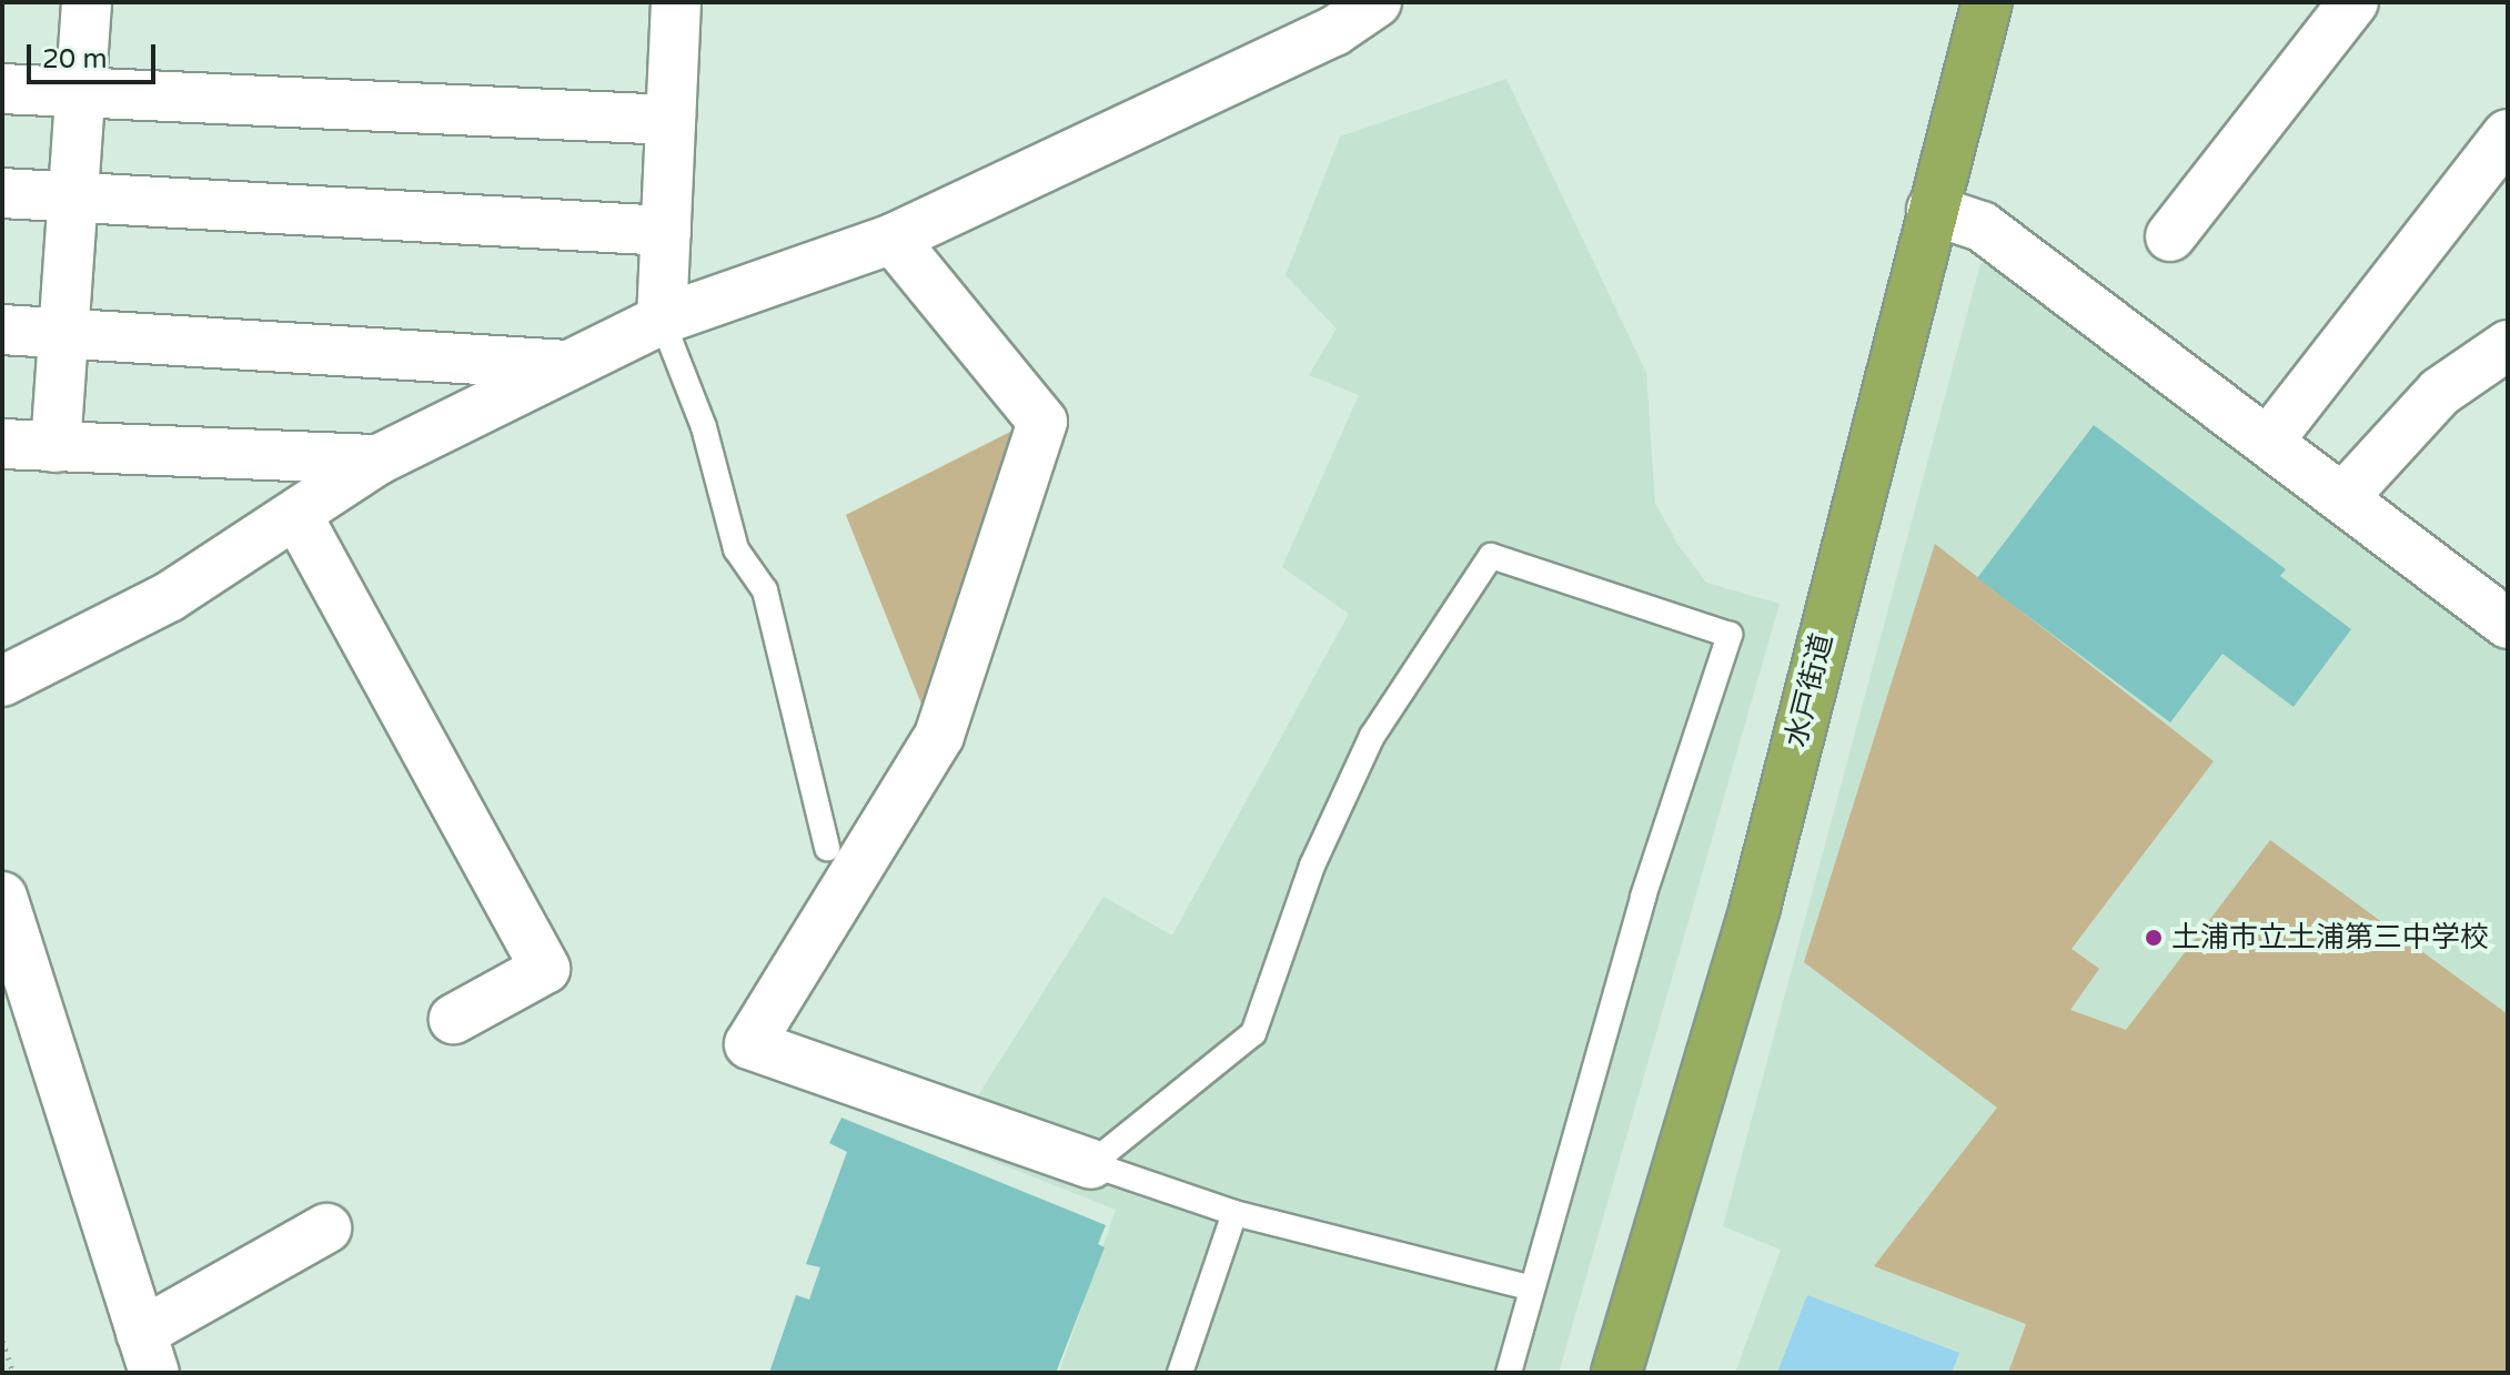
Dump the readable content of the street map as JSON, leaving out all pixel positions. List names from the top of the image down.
{
  "streets": {
    "highway": ["水戸街道"]
  },
  "places": ["土浦市立土浦第三中学校"],
  "scale_bar": "20 m"
}
